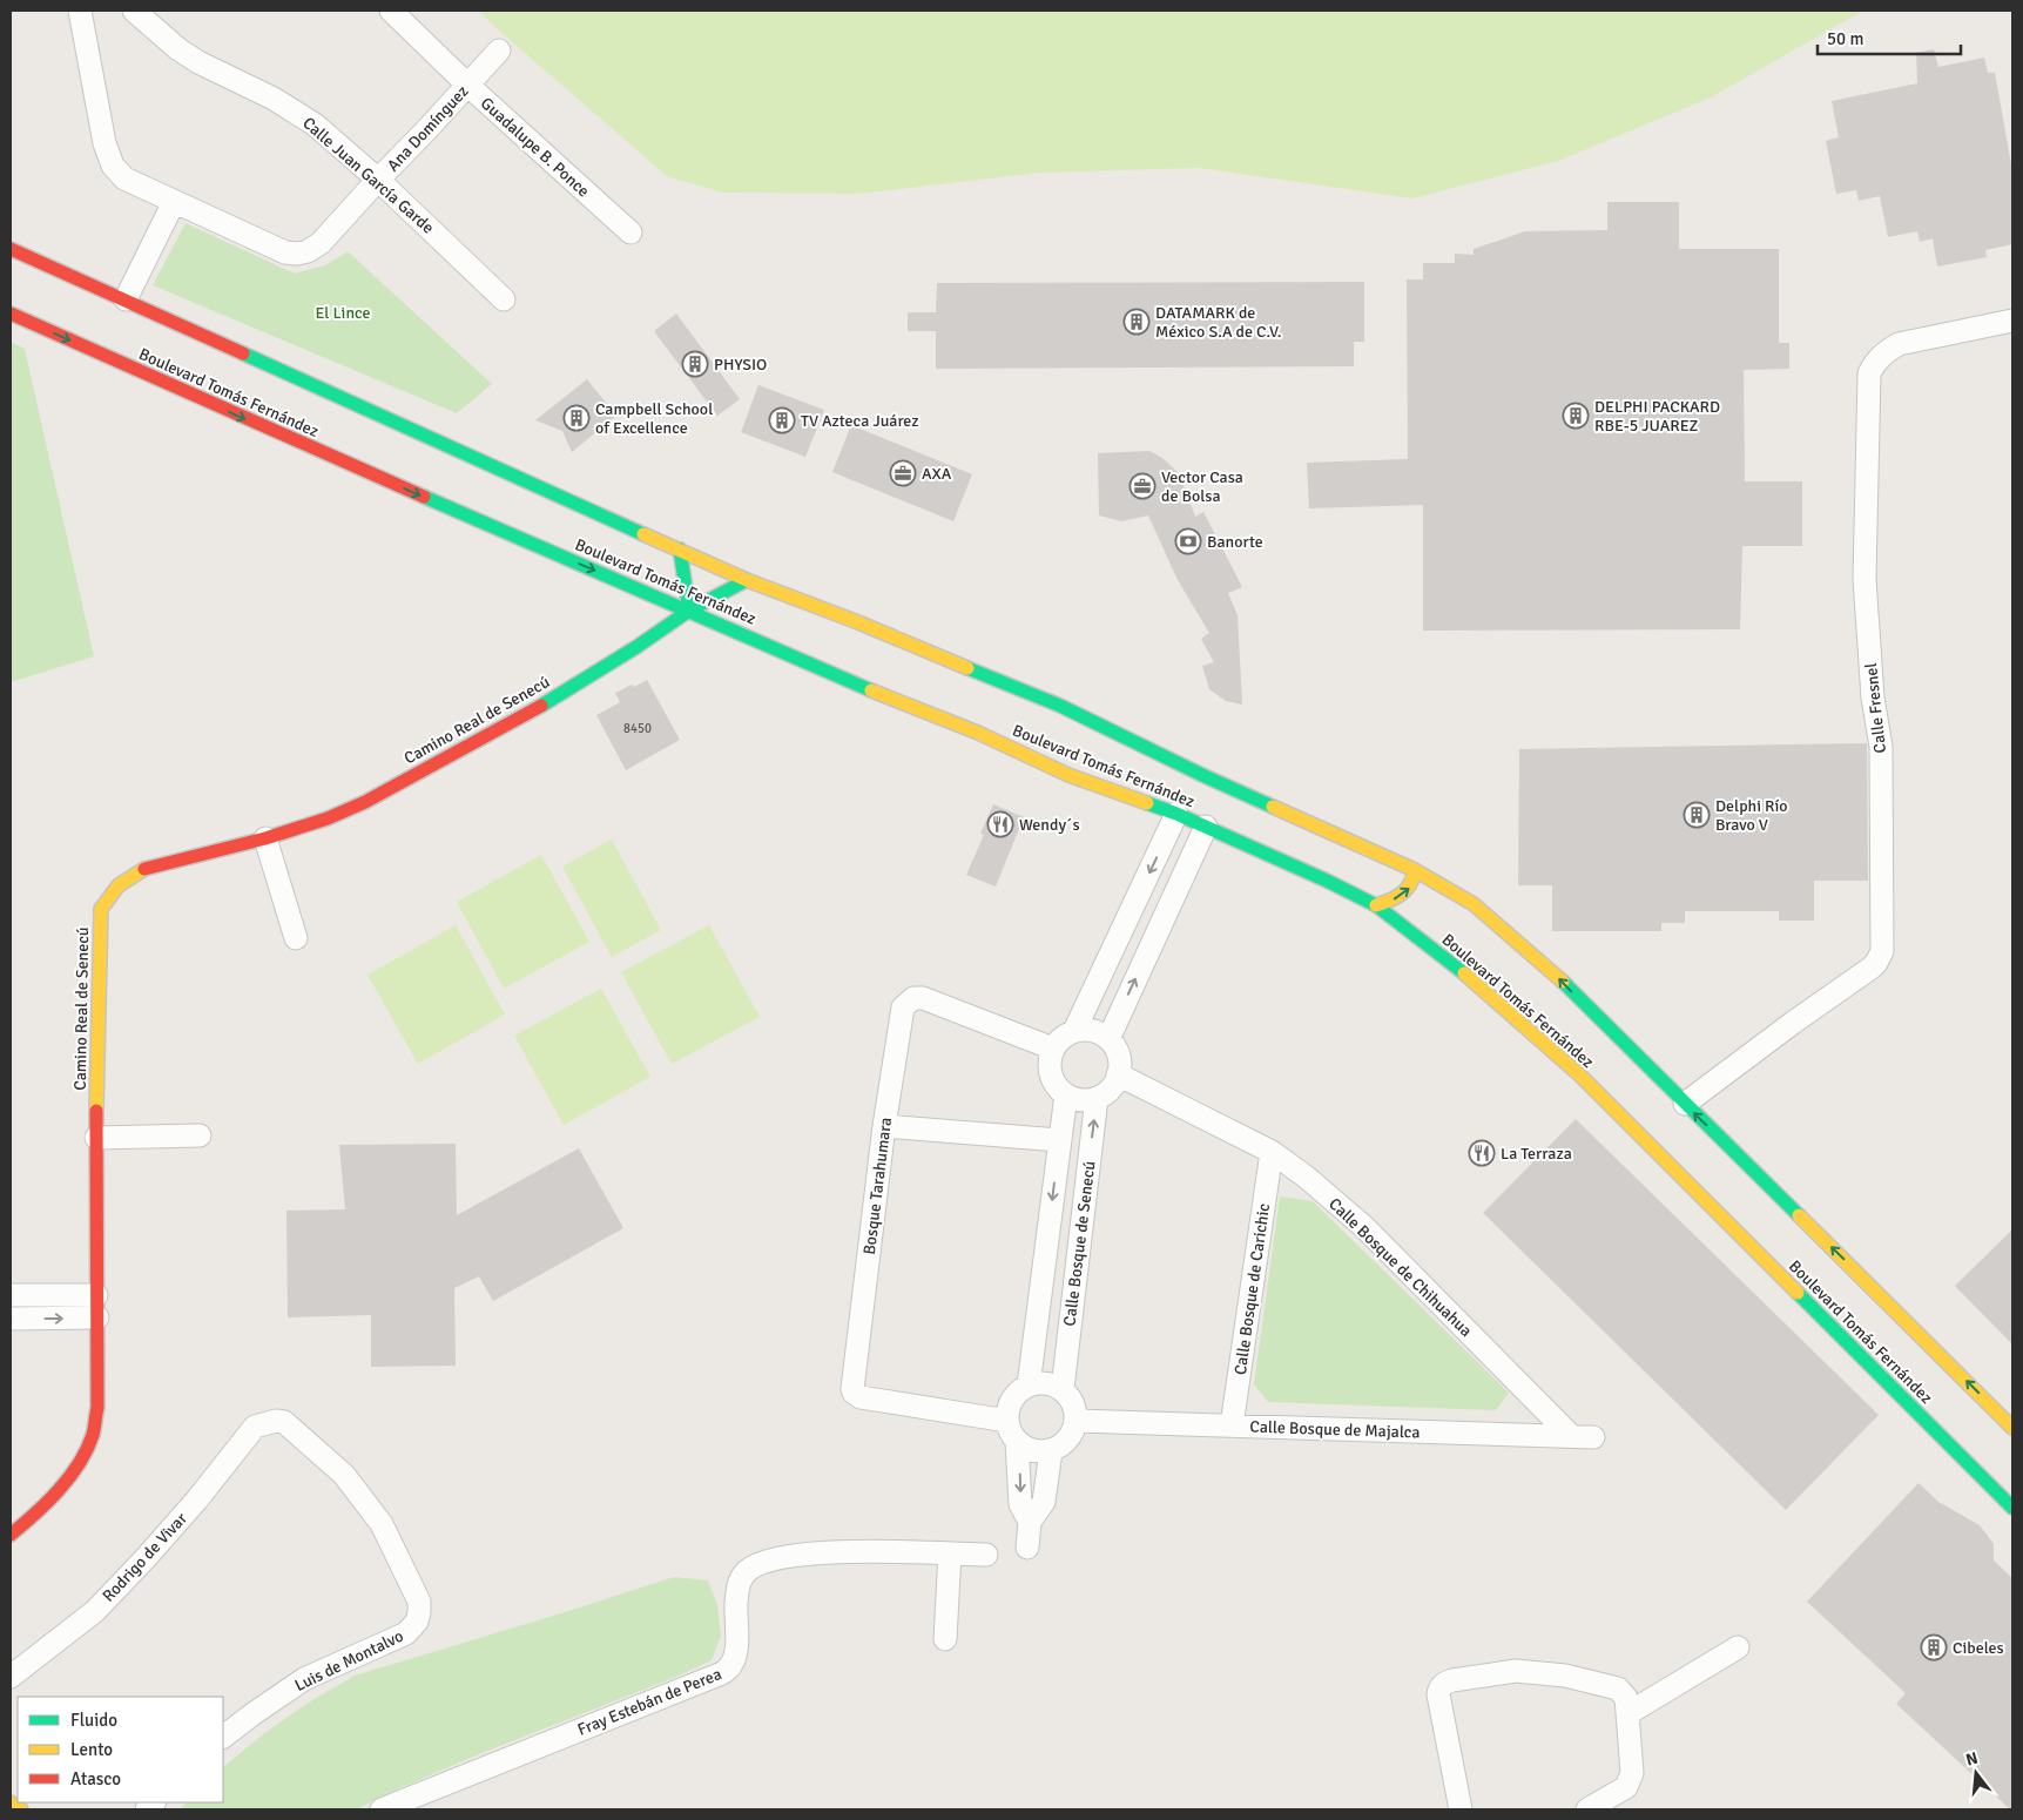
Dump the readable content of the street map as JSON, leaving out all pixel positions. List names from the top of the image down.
{
  "streets": {
    "main road": ["Boulevard Tomás Fernández", "Camino Real de Senecú"],
    "street": [
      "Ana Domínguez",
      "Guadalupe B. Ponce",
      "Calle Juan García Garde",
      "Calle Fresnel",
      "Bosque Tarahumara",
      "Calle Bosque de Senecú",
      "Calle Bosque de Chihuahua",
      "Calle Bosque de Carichic",
      "Calle Bosque de Majalca",
      "Rodrigo de Vivar",
      "Luis de Montalvo",
      "Fray Estebán de Perea"
    ]
  },
  "crossings": [
    ["Ana Domínguez", "Guadalupe B. Ponce"],
    ["Ana Domínguez", "Calle Juan García Garde"],
    ["Boulevard Tomás Fernández", "Calle Fresnel"],
    ["Boulevard Tomás Fernández", "Camino Real de Senecú"],
    ["Bosque Tarahumara", "Calle Bosque de Senecú"],
    ["Bosque Tarahumara", "Calle Bosque de Chihuahua"],
    ["Bosque Tarahumara", "Calle Bosque de Majalca"],
    ["Calle Bosque de Senecú", "Calle Bosque de Chihuahua"],
    ["Calle Bosque de Senecú", "Calle Bosque de Majalca"],
    ["Calle Bosque de Chihuahua", "Calle Bosque de Carichic"],
    ["Calle Bosque de Chihuahua", "Calle Bosque de Majalca"],
    ["Calle Bosque de Carichic", "Calle Bosque de Majalca"],
    ["Rodrigo de Vivar", "Luis de Montalvo"]
  ],
  "parks": ["El Lince"],
  "places": {
    "building": [
      "DATAMARK de México S.A de C.V.",
      "PHYSIO",
      "DELPHI PACKARD RBE-5 JUAREZ",
      "Campbell School of Excellence",
      "TV Azteca Juárez",
      "Delphi Río Bravo V",
      "Cibeles"
    ],
    "office": ["AXA", "Vector Casa de Bolsa"],
    "bank": ["Banorte"],
    "restaurant": ["Wendy´s", "La Terraza"]
  },
  "house_numbers": ["8450"],
  "legend": ["Fluido", "Lento", "Atasco"],
  "scale_bar": "50 m",
  "north": "top"
}
